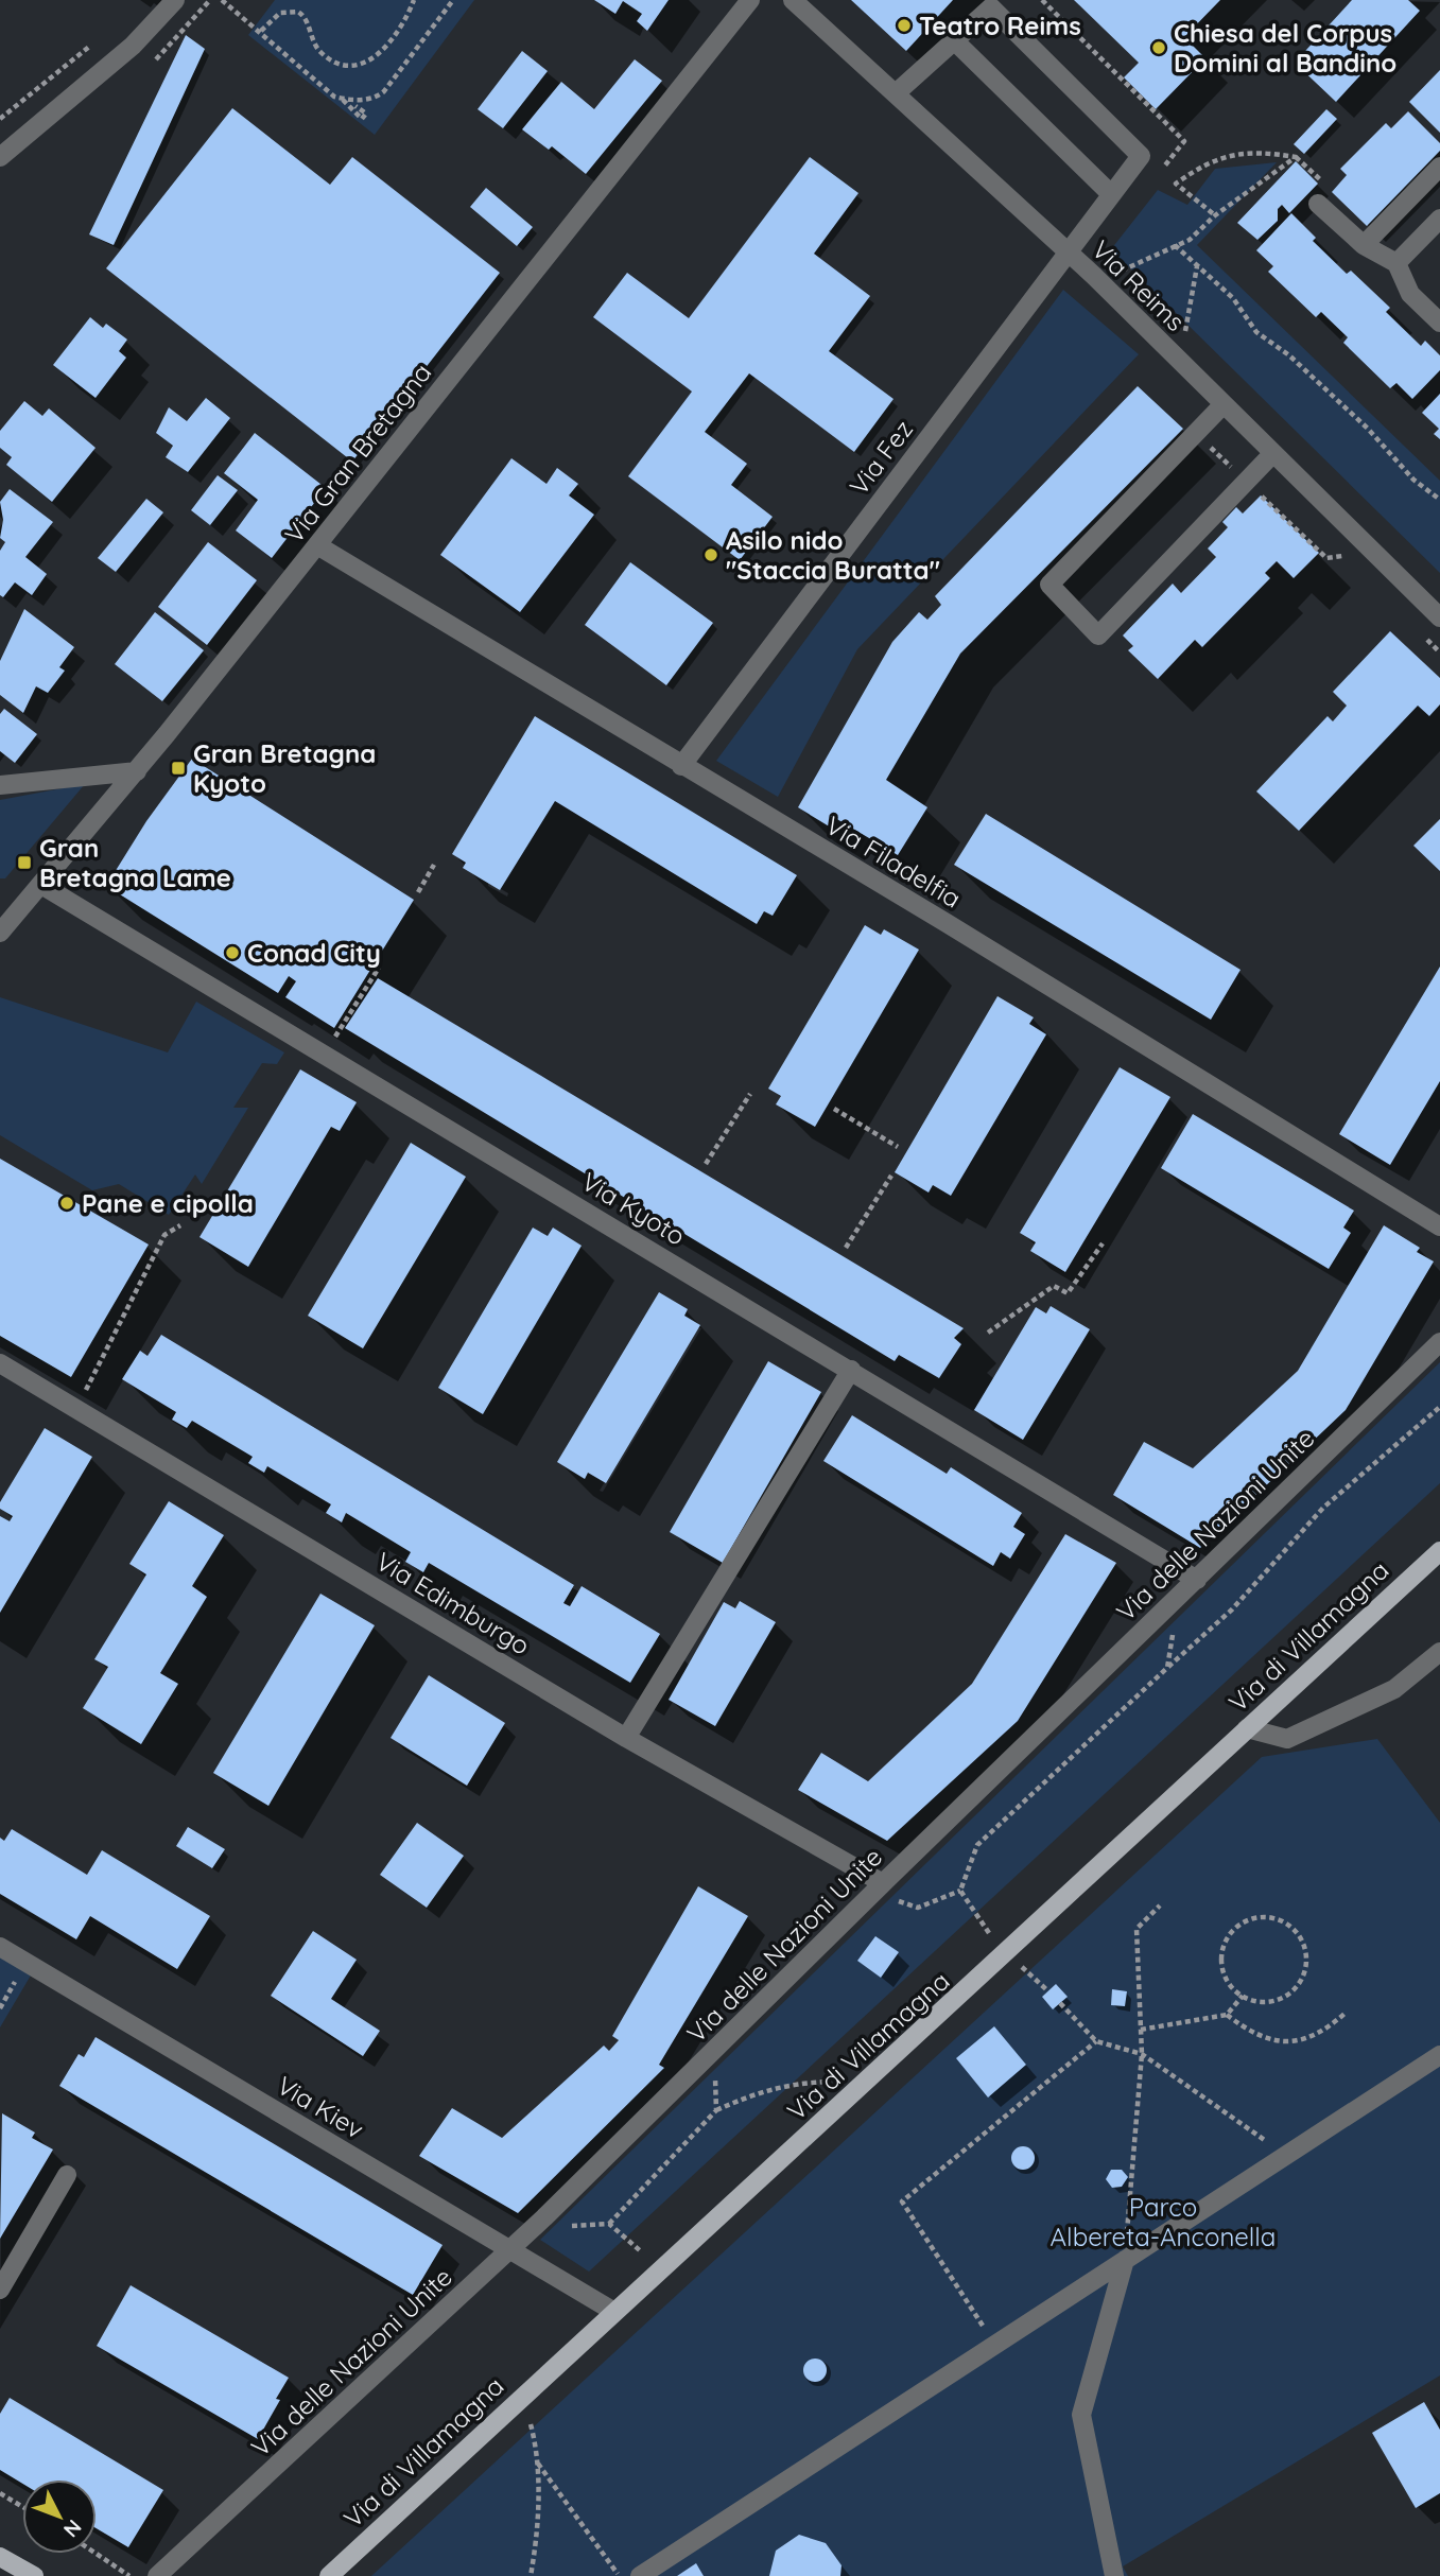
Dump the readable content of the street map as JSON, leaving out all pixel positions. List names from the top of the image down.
{
  "streets": {
    "main road": ["Via di Villamagna"],
    "street": [
      "Via Reims",
      "Via Gran Bretagna",
      "Via Fez",
      "Via Filadelfia",
      "Via Kyoto",
      "Via delle Nazioni Unite",
      "Via Edimburgo",
      "Via Kiev"
    ]
  },
  "crossings": [
    ["Via Reims", "Via Fez"],
    ["Via Gran Bretagna", "Via Filadelfia"],
    ["Via Gran Bretagna", "Via Kyoto"],
    ["Via Fez", "Via Filadelfia"],
    ["Via Kyoto", "Via delle Nazioni Unite"],
    ["Via delle Nazioni Unite", "Via Edimburgo"],
    ["Via delle Nazioni Unite", "Via Kiev"],
    ["Via di Villamagna", "Via Kiev"]
  ],
  "parks": ["Parco Albereta-Anconella"],
  "places": {
    "other": [
      "Teatro Reims",
      "Chiesa del Corpus Domini al Bandino",
      "Asilo nido \"Staccia Buratta\"",
      "Conad City",
      "Pane e cipolla"
    ],
    "transit": ["Gran Bretagna Kyoto", "Gran Bretagna Lame"]
  },
  "north": "bottom right"
}
